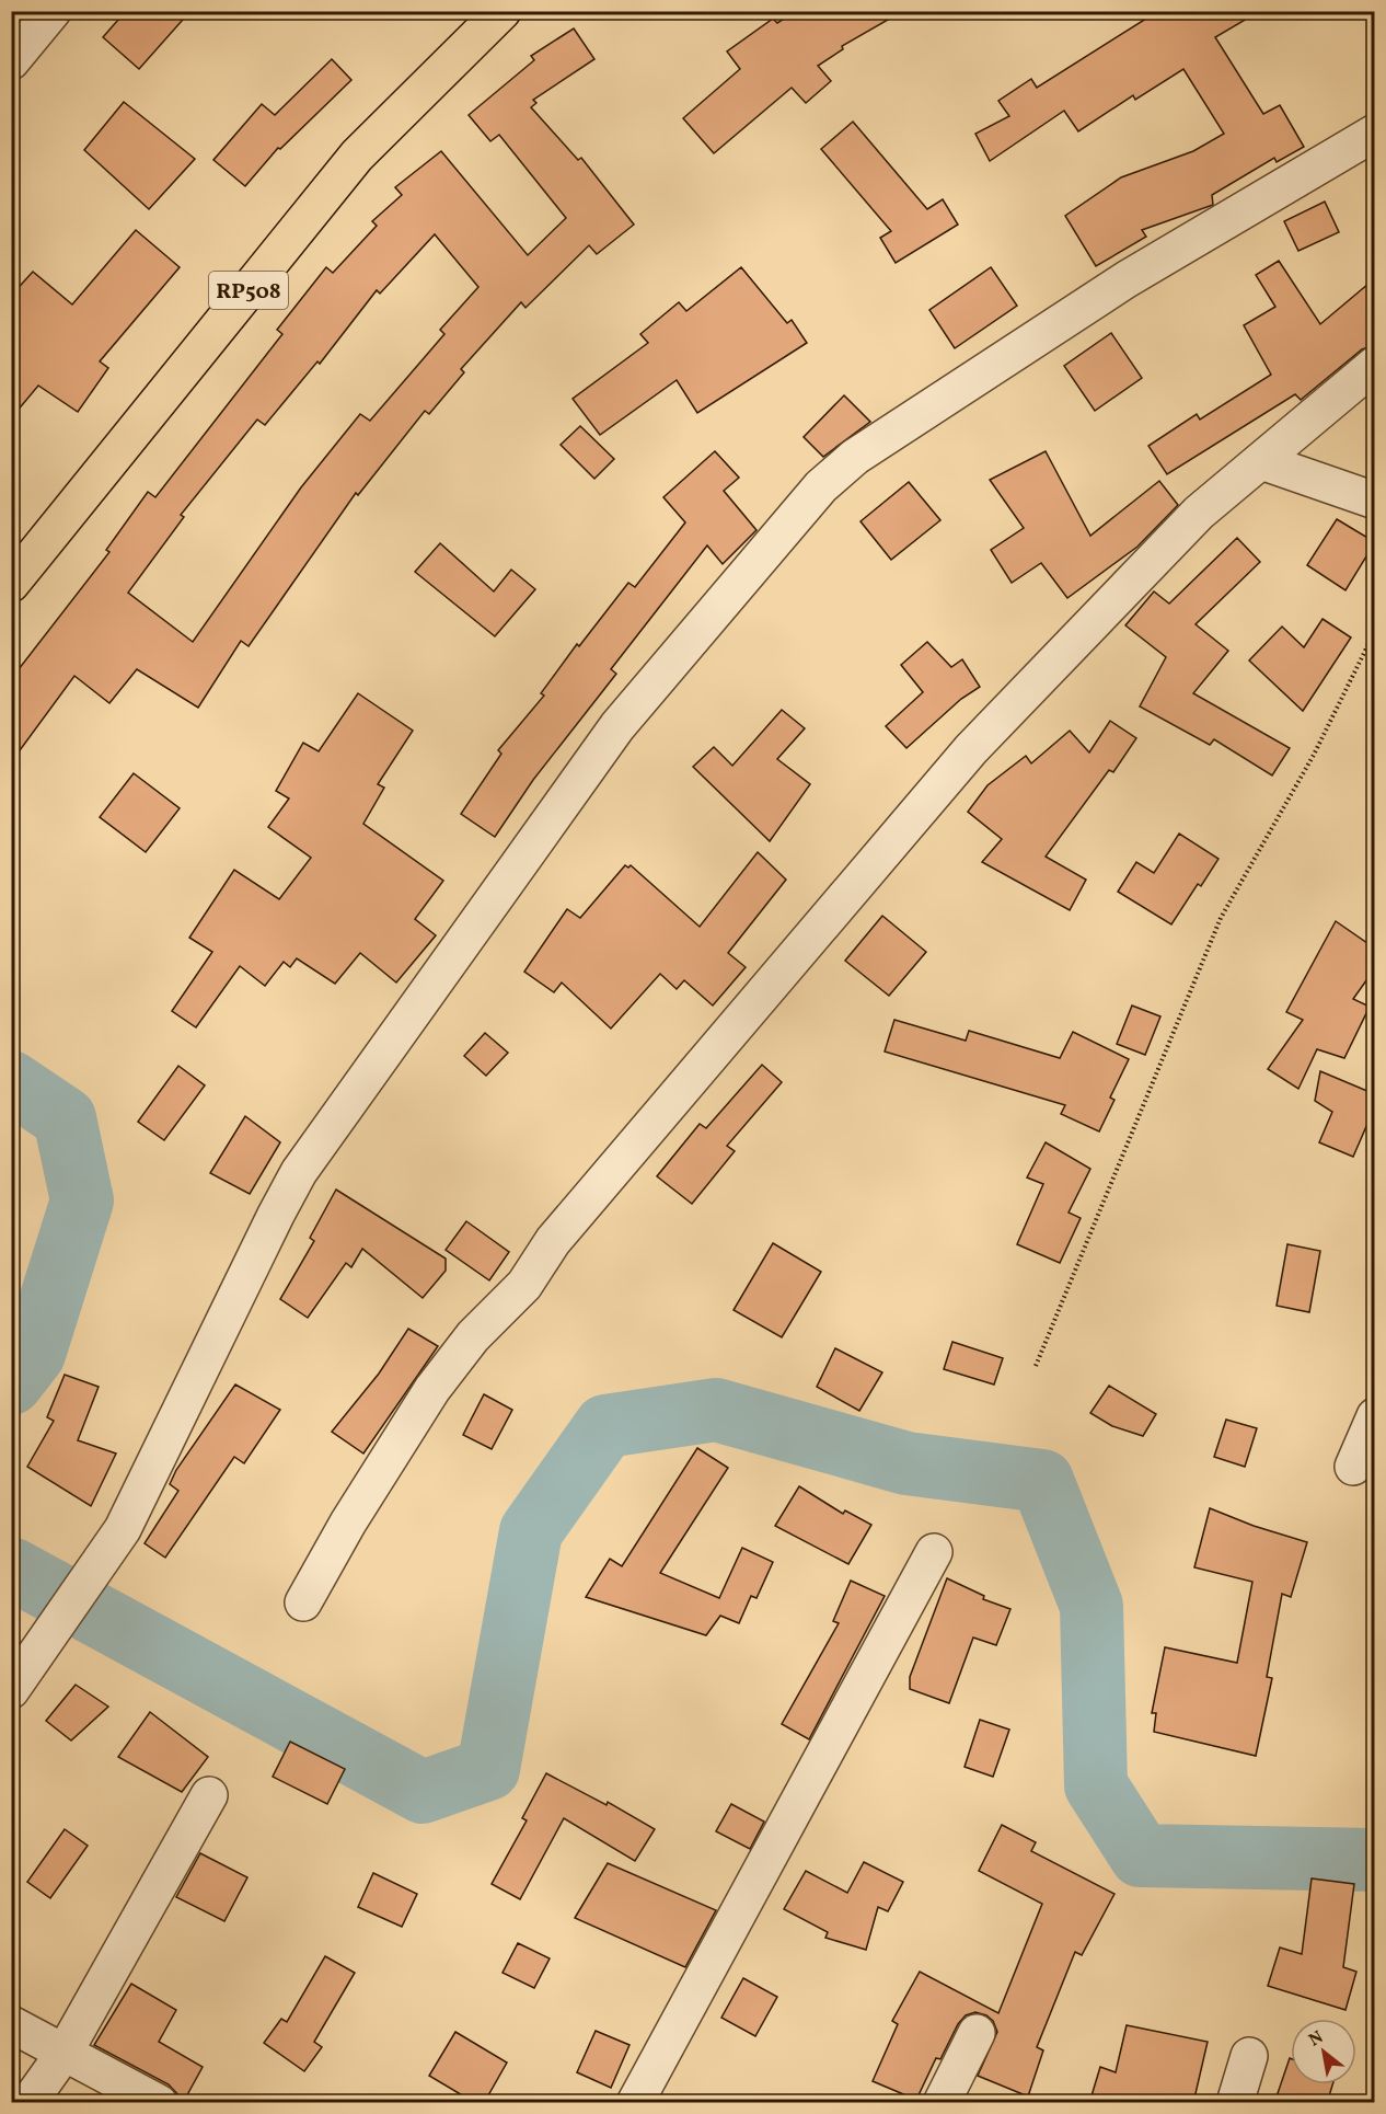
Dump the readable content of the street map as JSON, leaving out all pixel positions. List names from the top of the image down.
{
  "streets": {
    "main road": ["RP508"]
  },
  "north": "top left"
}
